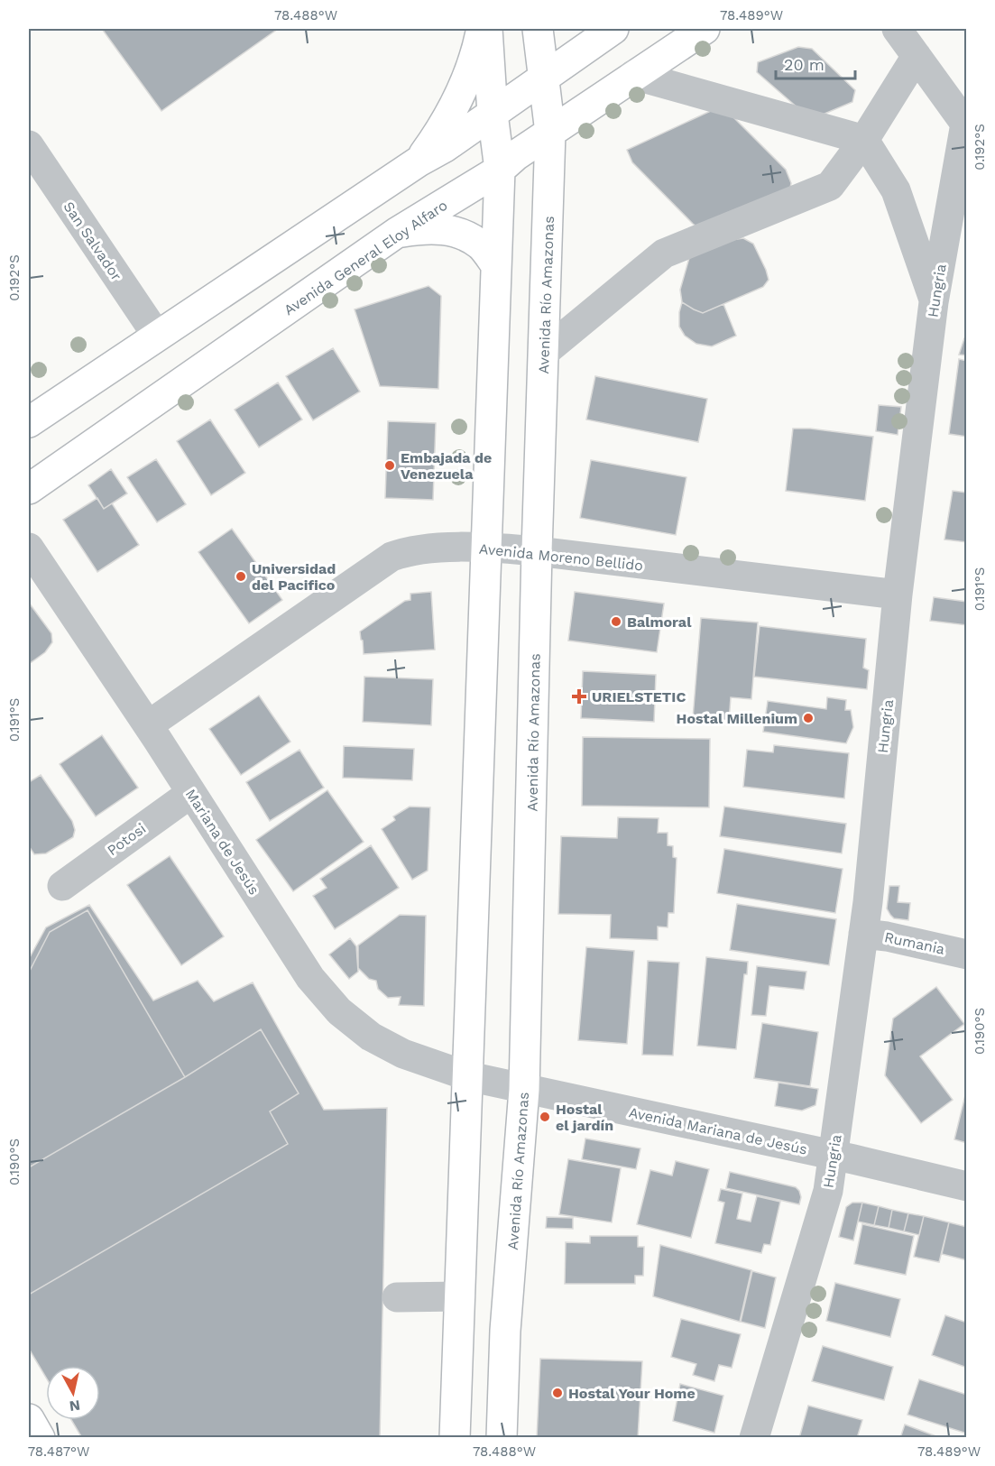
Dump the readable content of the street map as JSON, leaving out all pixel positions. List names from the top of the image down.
{
  "streets": {
    "main road": ["Avenida General Eloy Alfaro", "Avenida Río Amazonas"],
    "street": [
      "San Salvador",
      "Hungria",
      "Avenida Moreno Bellido",
      "Potosi",
      "Mariana de Jesús",
      "Rumania",
      "Avenida Mariana de Jesús"
    ]
  },
  "crossings": [
    ["Avenida General Eloy Alfaro", "Avenida Río Amazonas"],
    ["Hungria", "Avenida Moreno Bellido"],
    ["Hungria", "Rumania"],
    ["Hungria", "Avenida Mariana de Jesús"],
    ["Avenida Río Amazonas", "Avenida Moreno Bellido"],
    ["Avenida Río Amazonas", "Avenida Mariana de Jesús"],
    ["Avenida Moreno Bellido", "Mariana de Jesús"],
    ["Potosi", "Mariana de Jesús"],
    ["Mariana de Jesús", "Avenida Mariana de Jesús"]
  ],
  "places": {
    "other": [
      "Embajada de Venezuela",
      "Universidad del Pacifico",
      "Balmoral",
      "Hostal Millenium",
      "Hostal el jardín",
      "Hostal Your Home"
    ],
    "health": ["URIELSTETIC"]
  },
  "scale_bar": "20 m",
  "north": "bottom",
  "coordinates": [
    "78.488°W",
    "78.489°W",
    "0.192°S",
    "0.191°S",
    "0.190°S",
    "78.487°W"
  ]
}
